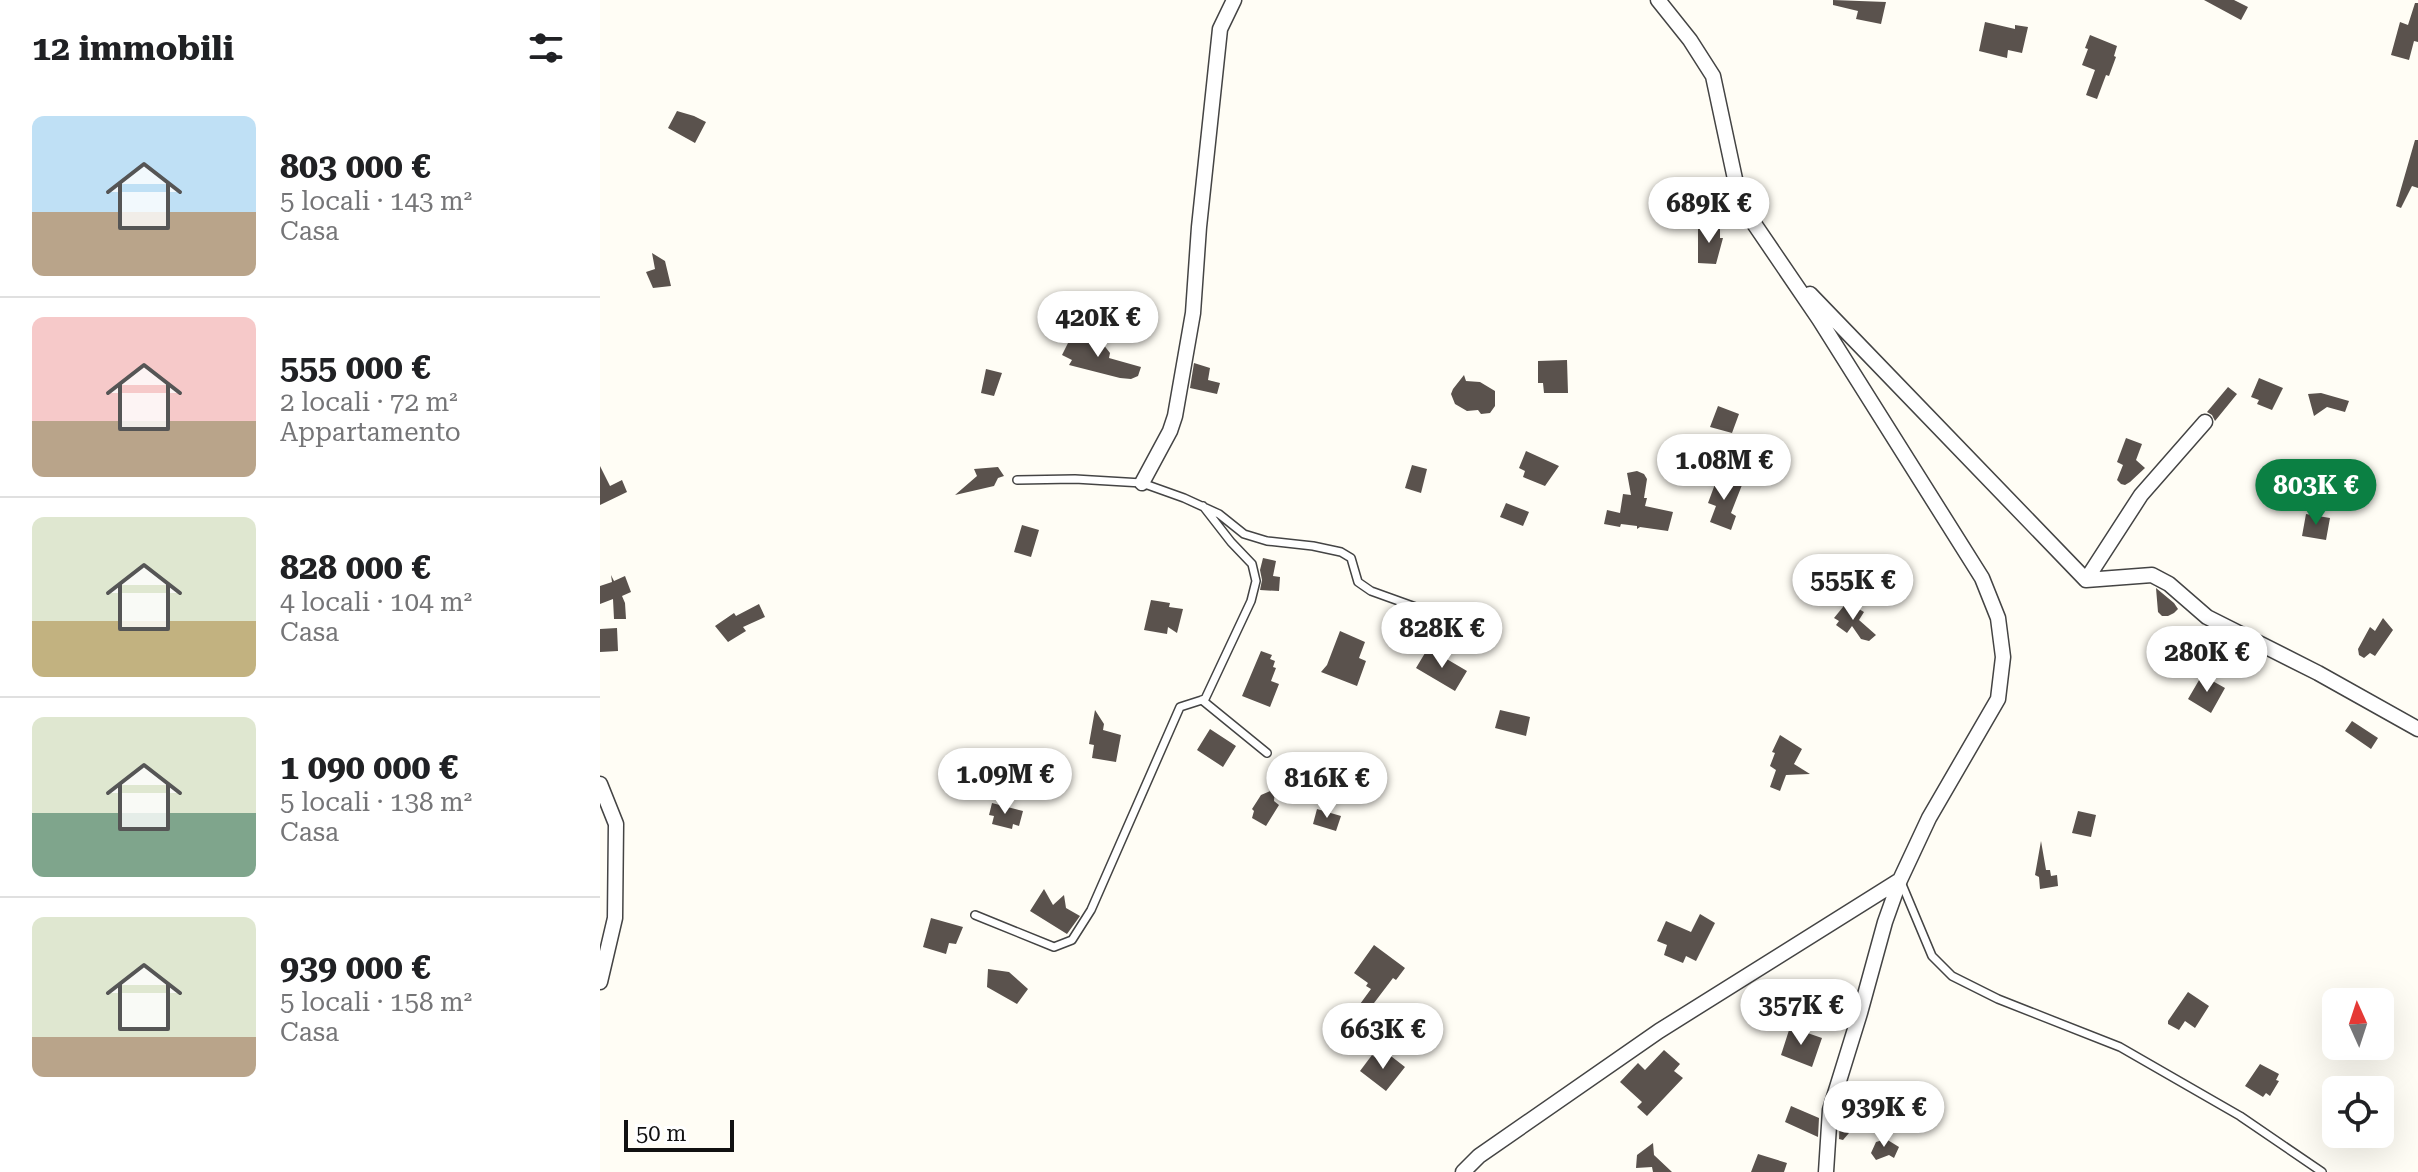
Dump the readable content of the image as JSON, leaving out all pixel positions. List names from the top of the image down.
{
  "scale_bar": "50 m",
  "north": "top",
  "page": {
    "heading": "12 immobili",
    "list": [
      {
        "name": "803 000 €",
        "note": "5 locali · 143 m² · Casa"
      },
      {
        "name": "555 000 €",
        "note": "2 locali · 72 m² · Appartamento"
      },
      {
        "name": "828 000 €",
        "note": "4 locali · 104 m² · Casa"
      },
      {
        "name": "1 090 000 €",
        "note": "5 locali · 138 m² · Casa"
      },
      {
        "name": "939 000 €",
        "note": "5 locali · 158 m² · Casa"
      }
    ],
    "price": [
      "689K €",
      "420K €",
      "1.08M €",
      "803K €",
      "555K €",
      "828K €",
      "280K €",
      "1.09M €",
      "816K €",
      "357K €",
      "663K €",
      "939K €"
    ],
    "scale": "50 m"
  }
}
